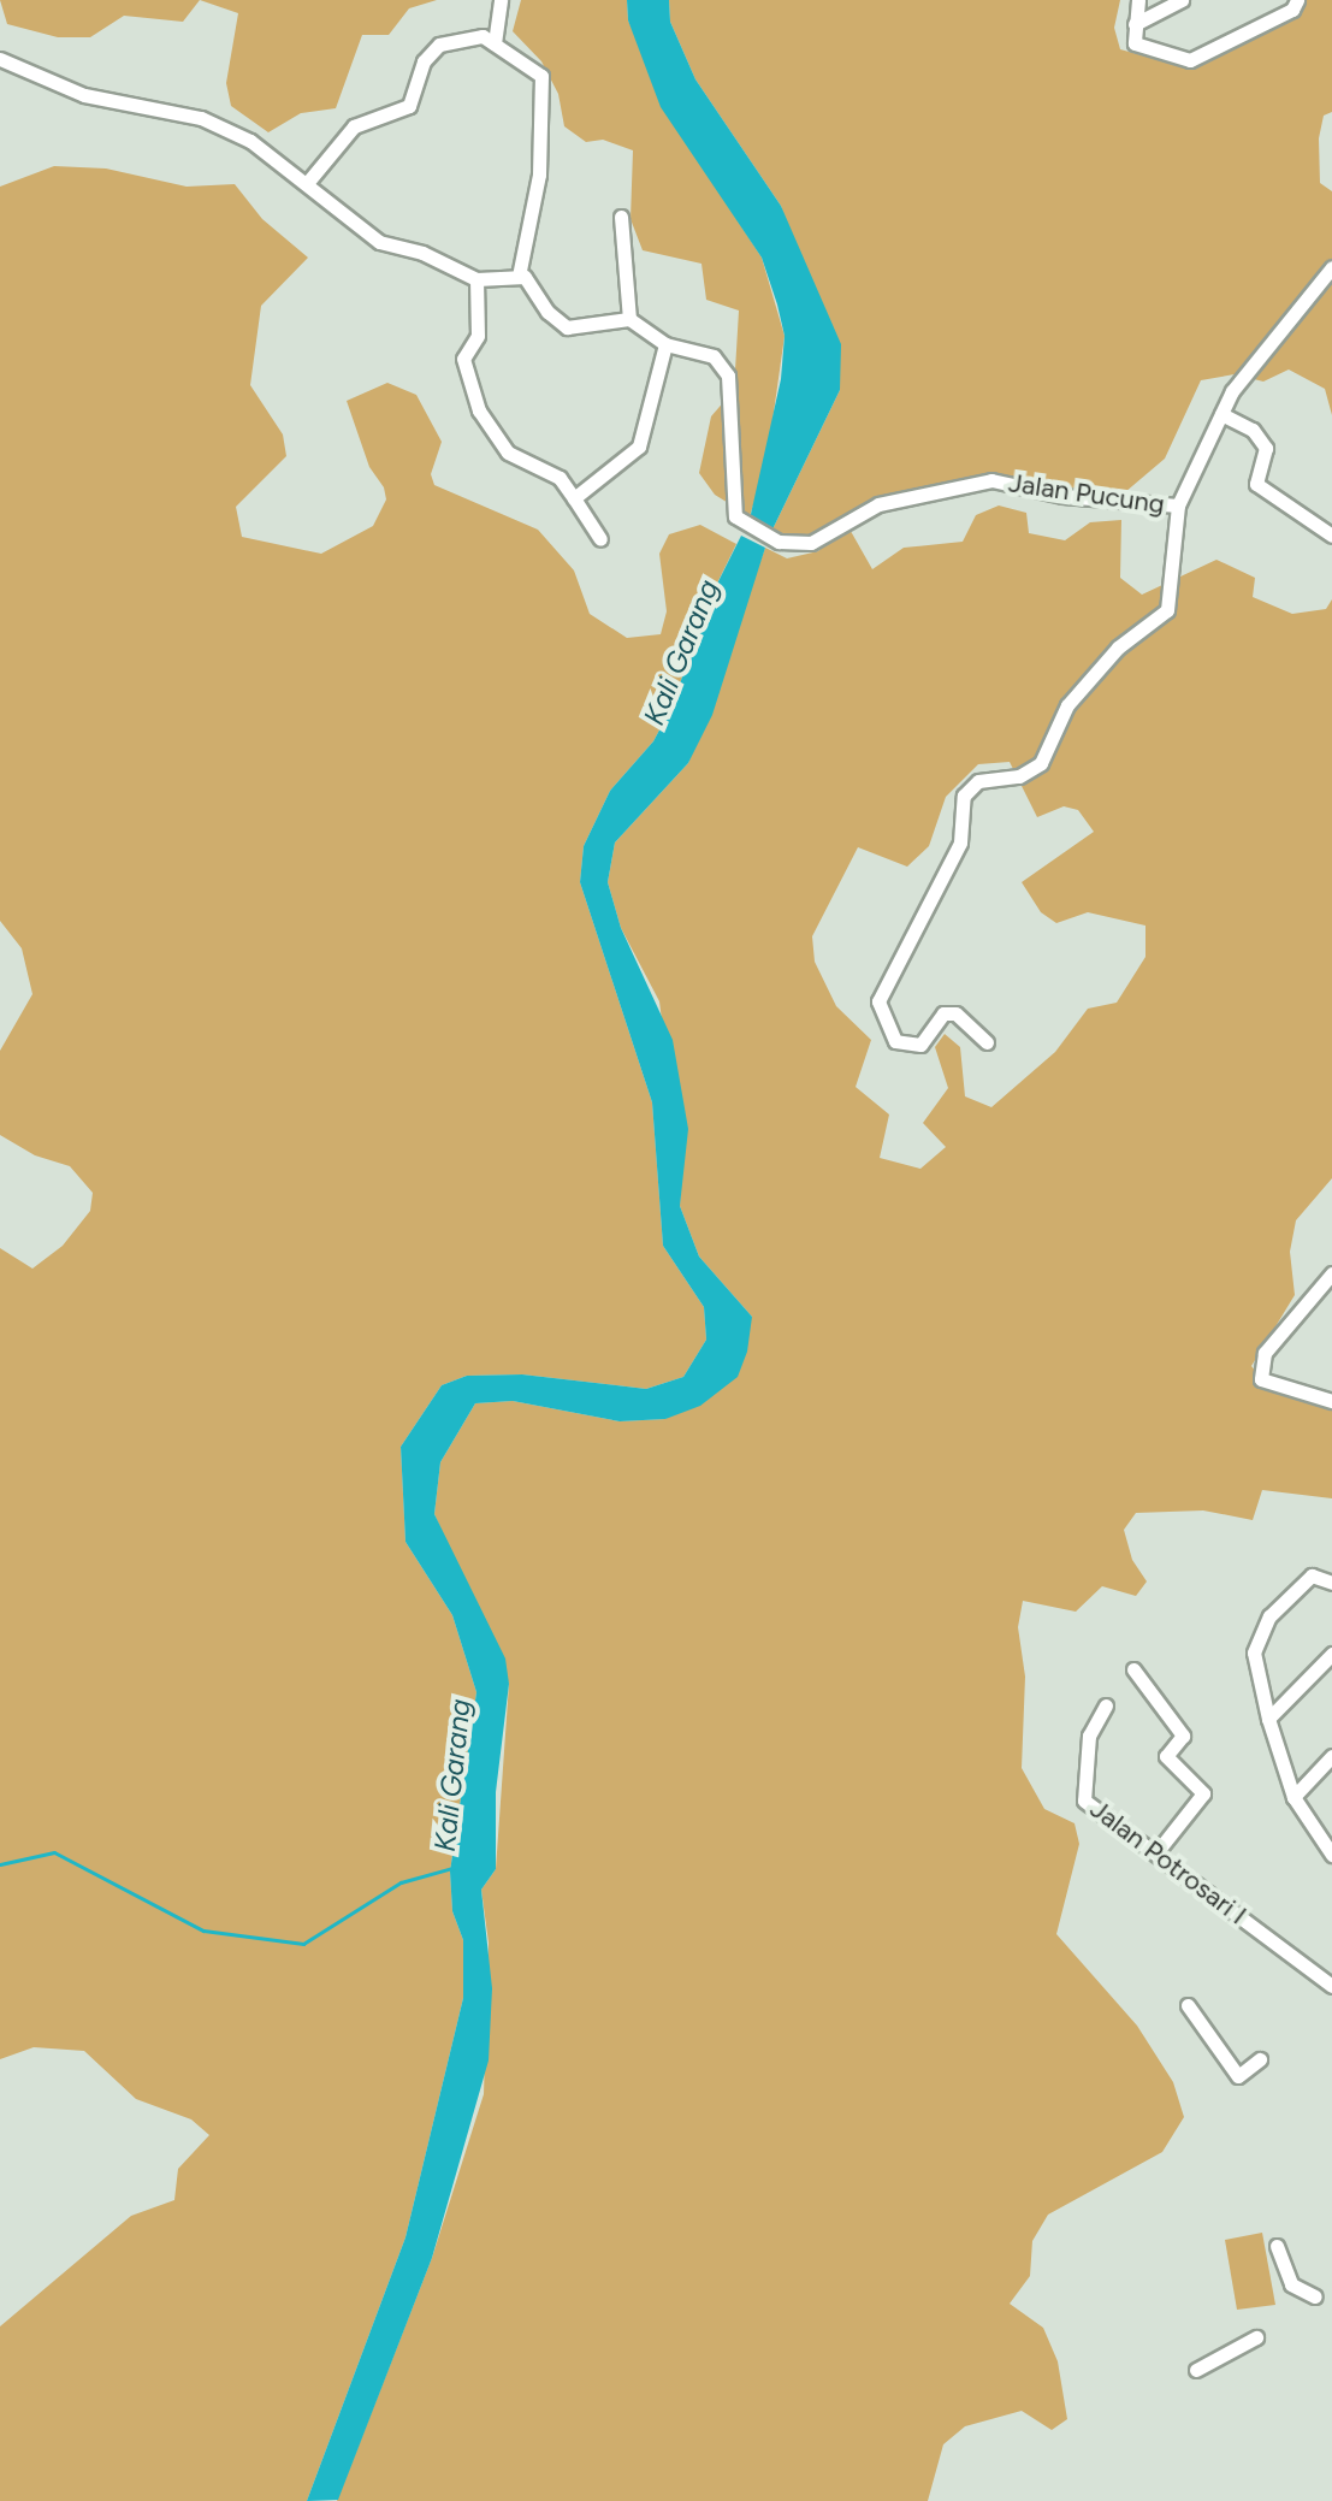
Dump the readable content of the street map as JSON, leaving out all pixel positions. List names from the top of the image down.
{
  "streets": {
    "street": ["Jalan Pucung", "Jalan Potrosari I"]
  },
  "water": ["Kali Garang"]
}
